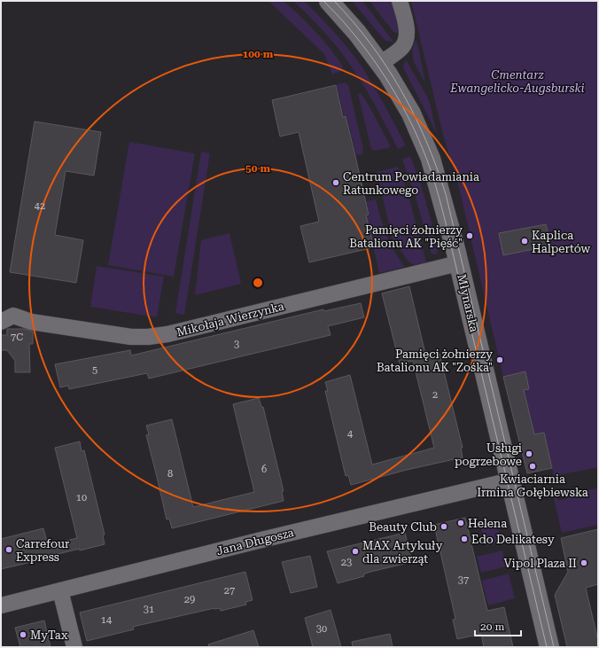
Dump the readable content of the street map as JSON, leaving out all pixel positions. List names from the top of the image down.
{
  "streets": {
    "street": ["Młynarska", "Mikołaja Wierzynka", "Jana Długosza"]
  },
  "crossings": [
    ["Młynarska", "Mikołaja Wierzynka"],
    ["Młynarska", "Jana Długosza"]
  ],
  "parks": ["Cmentarz Ewangelicko-Augsburski"],
  "places": [
    "Centrum Powiadamiania Ratunkowego",
    "Pamięci żołnierzy Batalionu AK \"Pięść\"",
    "Kaplica Halpertów",
    "Pamięci żołnierzy Batalionu AK \"Zośka\"",
    "Usługi pogrzebowe",
    "Kwiaciarnia Irmina Gołębiewska",
    "Helena",
    "Beauty Club",
    "Edo Delikatesy",
    "Carrefour Express",
    "MAX Artykuły dla zwierząt",
    "Vipol Plaza II",
    "MyTax"
  ],
  "house_numbers": [
    "42",
    "7C",
    "3",
    "5",
    "2",
    "4",
    "6",
    "8",
    "10",
    "23",
    "37",
    "27",
    "29",
    "31",
    "14",
    "30"
  ],
  "scale_bar": "20 m",
  "rings": ["100 m", "50 m"]
}
